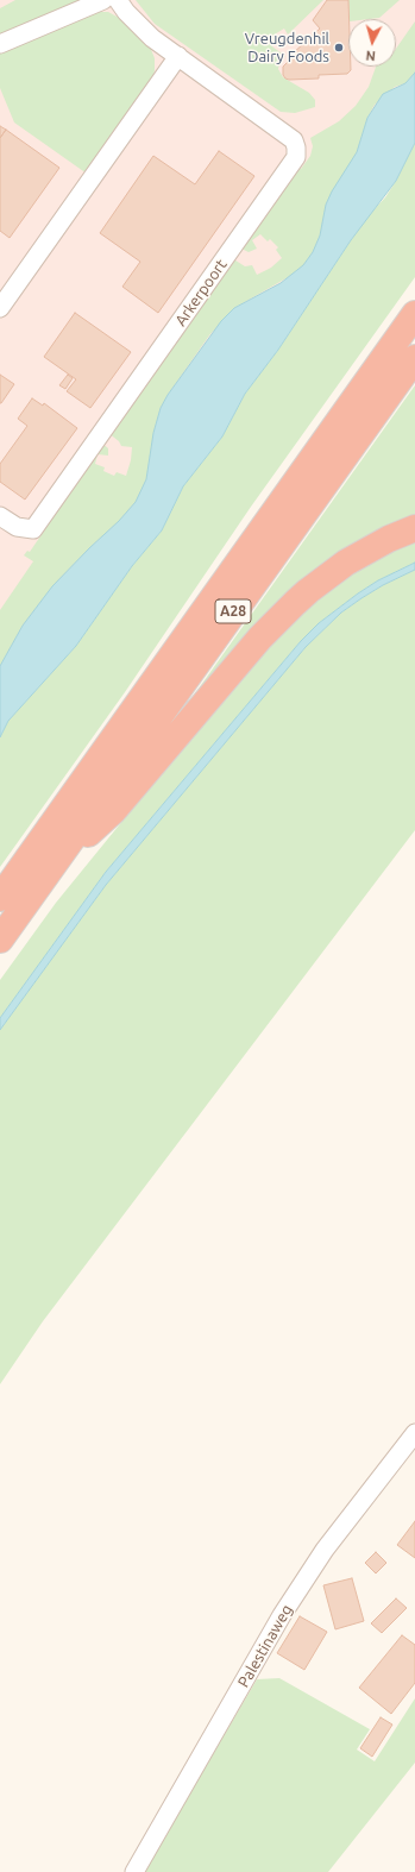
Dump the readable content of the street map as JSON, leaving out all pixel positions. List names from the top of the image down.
{
  "streets": {
    "highway": ["A28"],
    "street": ["Arkerpoort", "Palestinaweg"]
  },
  "places": ["Vreugdenhil Dairy Foods"],
  "north": "bottom"
}
